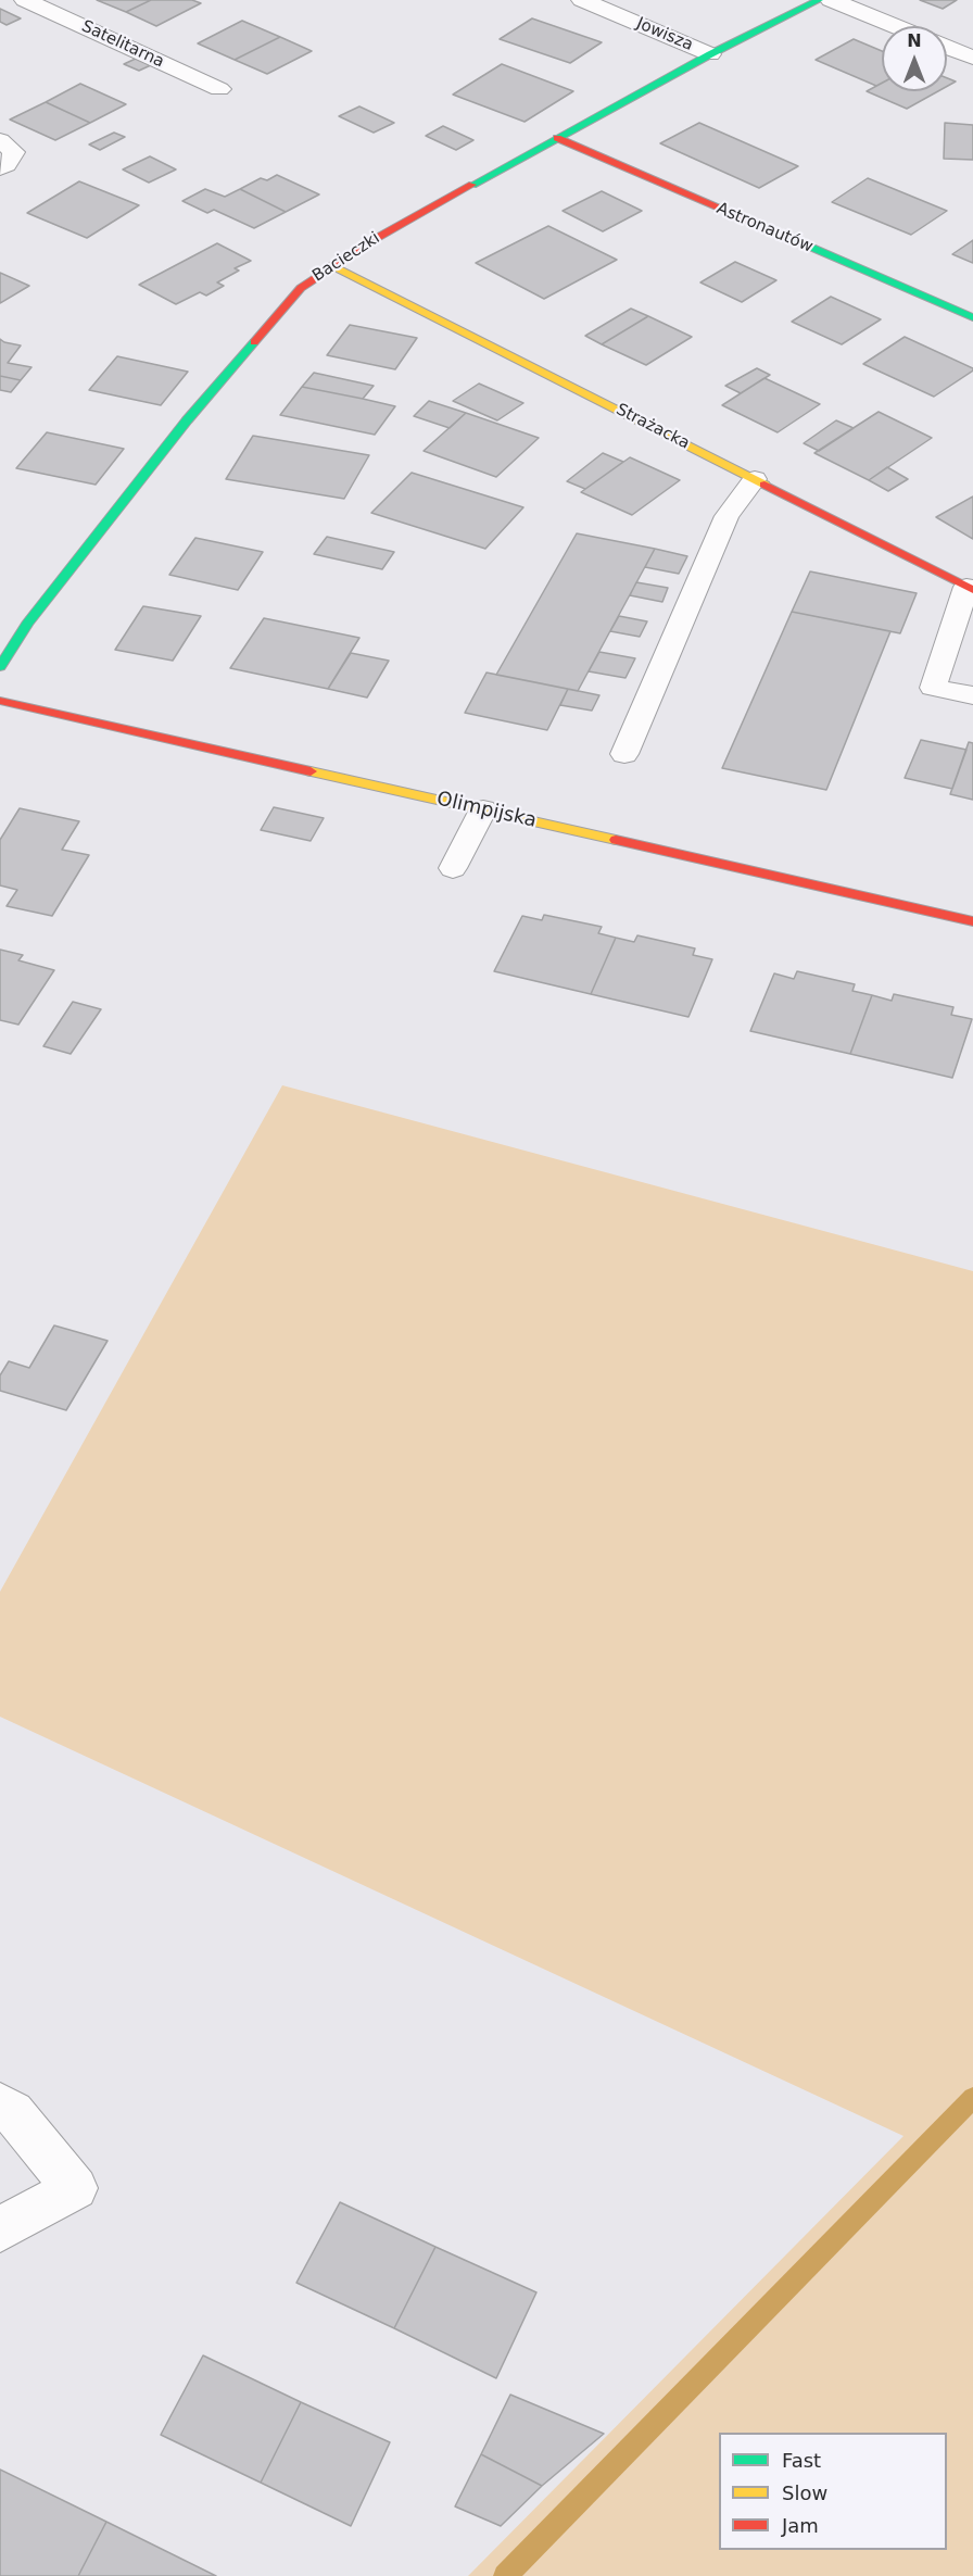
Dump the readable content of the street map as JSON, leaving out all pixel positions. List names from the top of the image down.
{
  "streets": {
    "street": [
      "Jowisza",
      "Satelitarna",
      "Astronautów",
      "Bacieczki",
      "Strażacka",
      "Olimpijska"
    ]
  },
  "crossings": [
    ["Jowisza", "Bacieczki"],
    ["Astronautów", "Bacieczki"],
    ["Bacieczki", "Strażacka"]
  ],
  "legend": ["Fast", "Slow", "Jam"],
  "north": "top"
}
